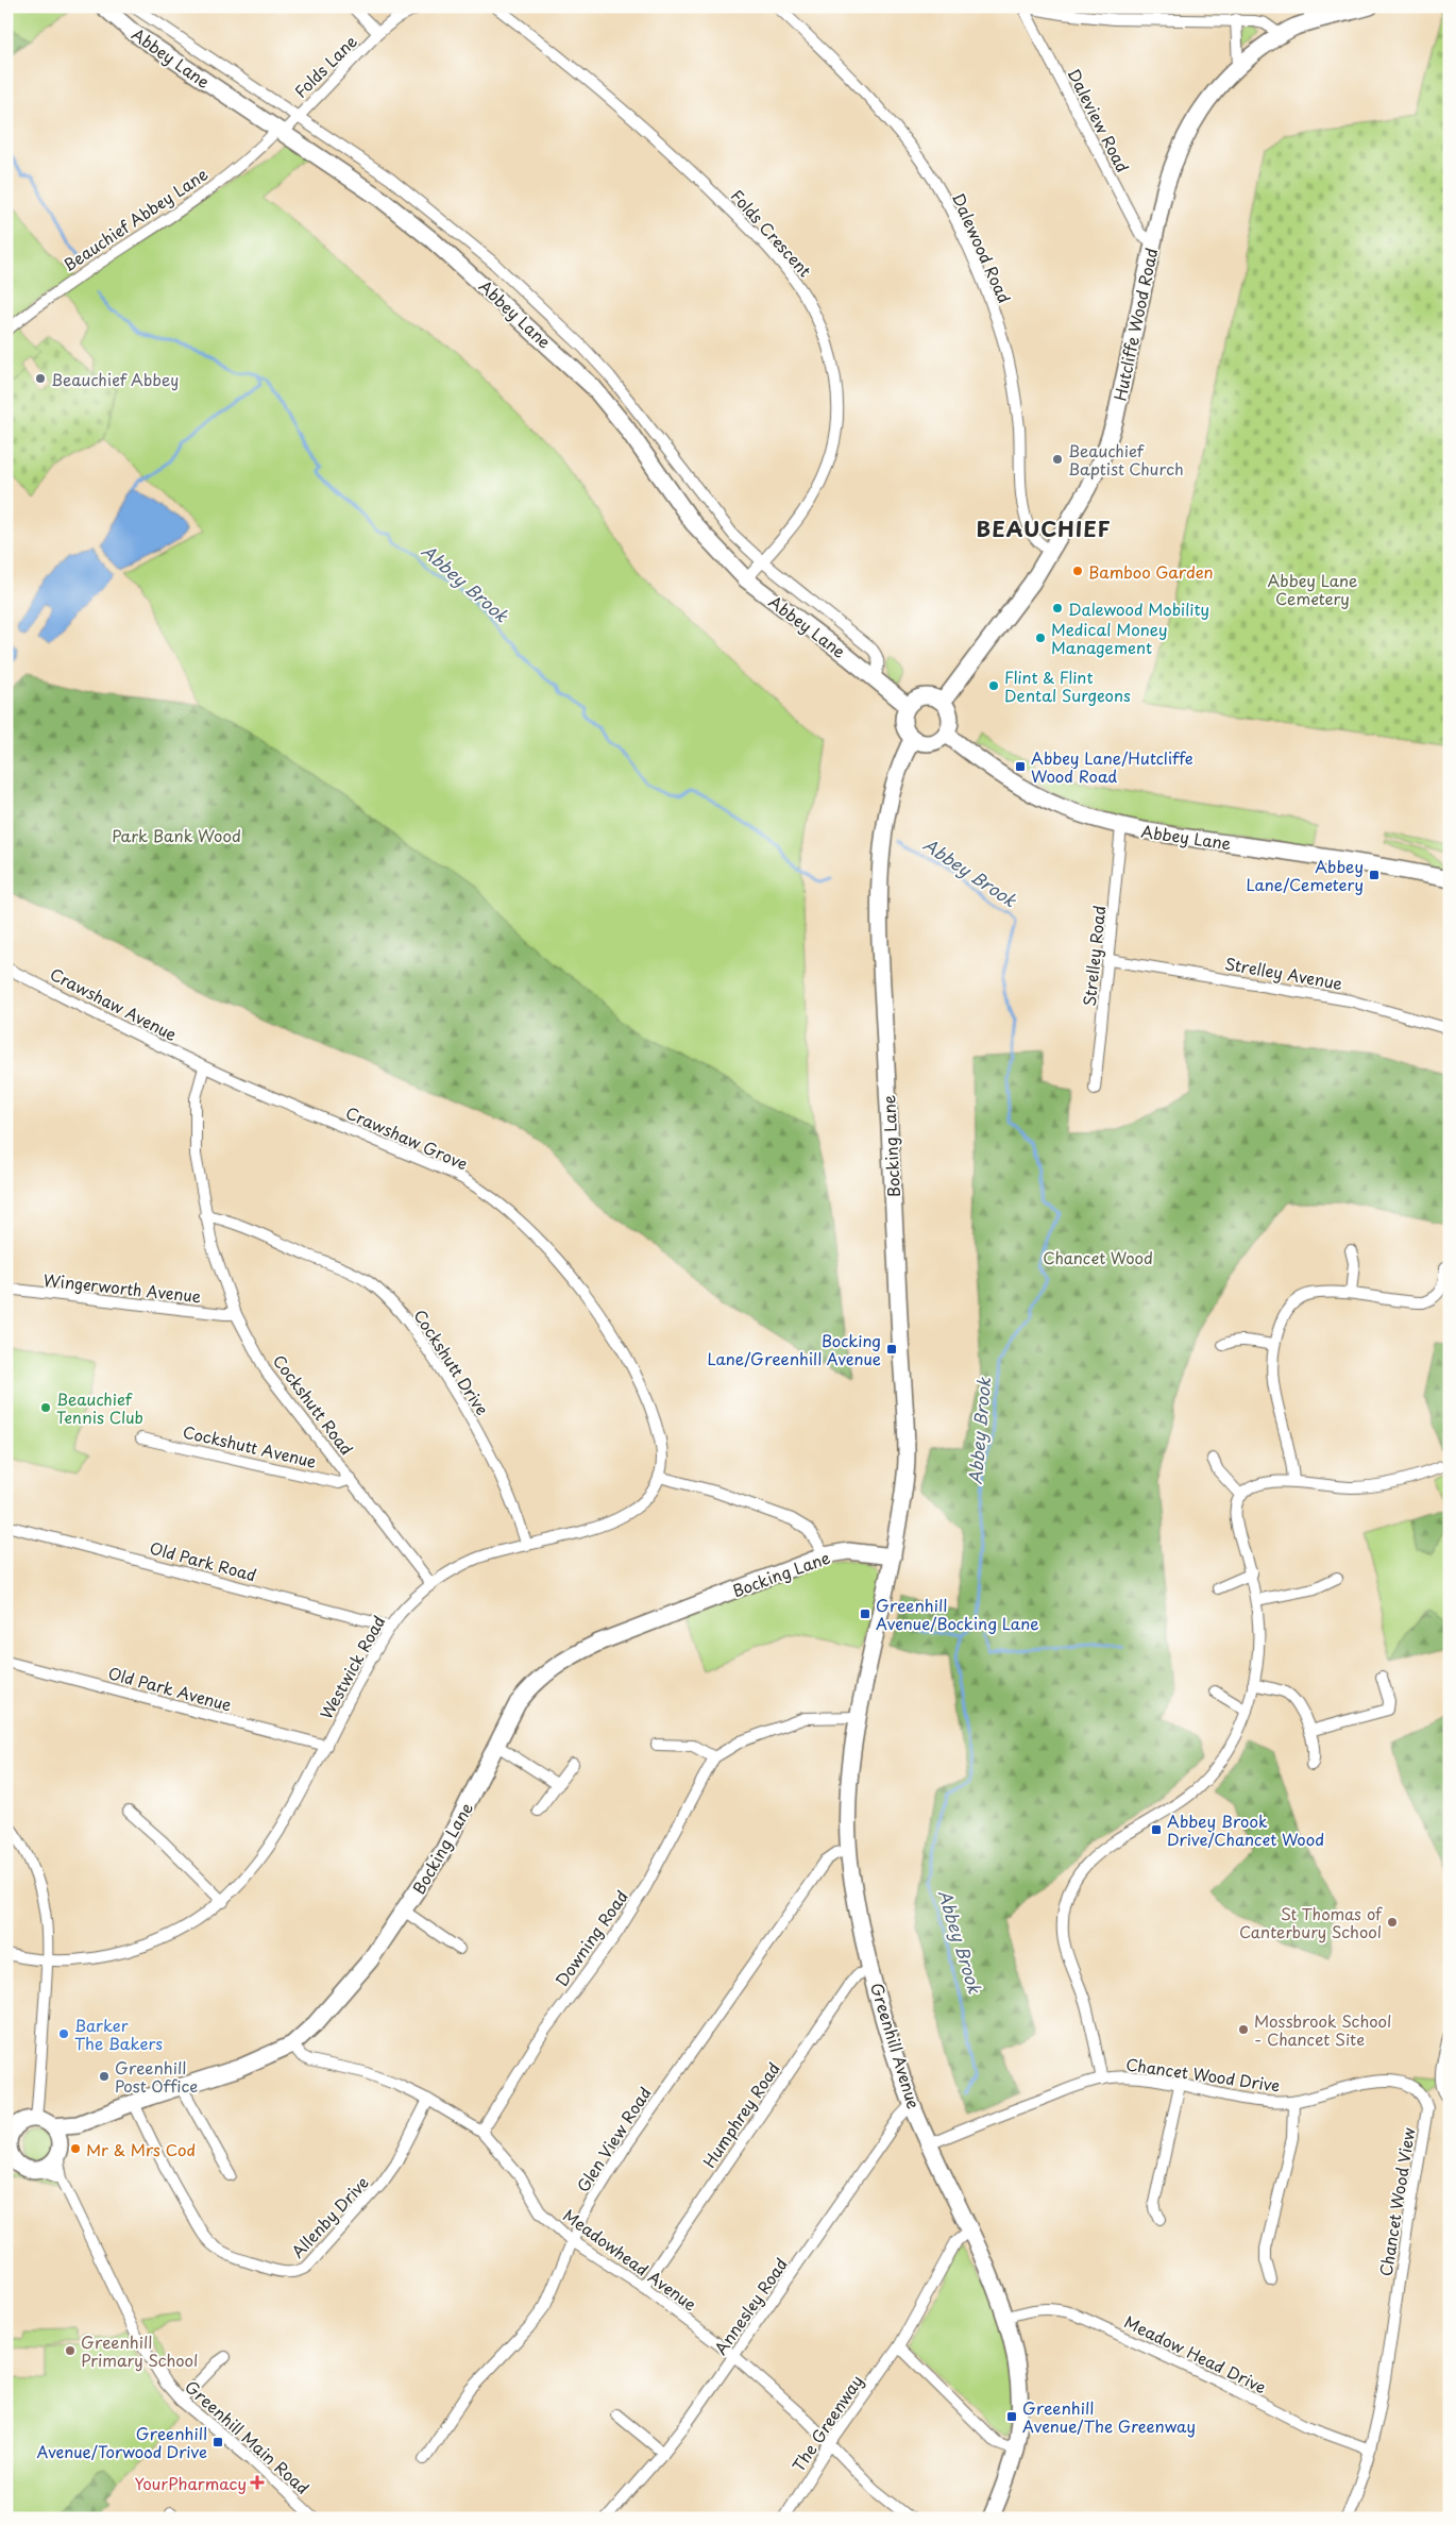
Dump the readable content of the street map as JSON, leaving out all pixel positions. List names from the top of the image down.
{
  "streets": {
    "street": [
      "Abbey Lane",
      "Folds Lane",
      "Daleview Road",
      "Beauchief Abbey Lane",
      "Folds Crescent",
      "Dalewood Road",
      "Hutcliffe Wood Road",
      "Strelley Road",
      "Strelley Avenue",
      "Crawshaw Avenue",
      "Crawshaw Grove",
      "Bocking Lane",
      "Wingerworth Avenue",
      "Cockshutt Drive",
      "Cockshutt Road",
      "Cockshutt Avenue",
      "Old Park Road",
      "Westwick Road",
      "Old Park Avenue",
      "Downing Road",
      "Greenhill Avenue",
      "Chancet Wood Drive",
      "Humphrey Road",
      "Glen View Road",
      "Chancet Wood View",
      "Allenby Drive",
      "Meadowhead Avenue",
      "Annesley Road",
      "Meadow Head Drive",
      "The Greenway",
      "Greenhill Main Road"
    ]
  },
  "crossings": [
    ["Abbey Lane", "Folds Lane"],
    ["Abbey Lane", "Beauchief Abbey Lane"],
    ["Abbey Lane", "Folds Crescent"],
    ["Abbey Lane", "Hutcliffe Wood Road"],
    ["Abbey Lane", "Strelley Road"],
    ["Abbey Lane", "Bocking Lane"],
    ["Folds Lane", "Beauchief Abbey Lane"],
    ["Daleview Road", "Hutcliffe Wood Road"],
    ["Dalewood Road", "Hutcliffe Wood Road"],
    ["Hutcliffe Wood Road", "Bocking Lane"],
    ["Strelley Road", "Strelley Avenue"],
    ["Crawshaw Avenue", "Crawshaw Grove"],
    ["Crawshaw Avenue", "Cockshutt Road"],
    ["Crawshaw Grove", "Cockshutt Road"],
    ["Crawshaw Grove", "Westwick Road"],
    ["Bocking Lane", "Greenhill Avenue"],
    ["Bocking Lane", "Allenby Drive"],
    ["Bocking Lane", "Meadowhead Avenue"],
    ["Bocking Lane", "Greenhill Main Road"],
    ["Wingerworth Avenue", "Cockshutt Road"],
    ["Cockshutt Drive", "Cockshutt Road"],
    ["Cockshutt Drive", "Westwick Road"],
    ["Cockshutt Road", "Cockshutt Avenue"],
    ["Cockshutt Road", "Westwick Road"],
    ["Old Park Road", "Westwick Road"],
    ["Westwick Road", "Old Park Avenue"],
    ["Downing Road", "Meadowhead Avenue"],
    ["Greenhill Avenue", "Chancet Wood Drive"],
    ["Greenhill Avenue", "Humphrey Road"],
    ["Greenhill Avenue", "Glen View Road"],
    ["Greenhill Avenue", "Annesley Road"],
    ["Greenhill Avenue", "Meadow Head Drive"],
    ["Greenhill Avenue", "The Greenway"],
    ["Chancet Wood Drive", "Chancet Wood View"],
    ["Humphrey Road", "Meadowhead Avenue"],
    ["Glen View Road", "Meadowhead Avenue"],
    ["Chancet Wood View", "Meadow Head Drive"],
    ["Allenby Drive", "Meadowhead Avenue"],
    ["Meadowhead Avenue", "Annesley Road"],
    ["Meadowhead Avenue", "The Greenway"]
  ],
  "districts": ["BEAUCHIEF"],
  "water": ["Abbey Brook"],
  "parks": ["Abbey Lane Cemetery", "Park Bank Wood", "Chancet Wood"],
  "places": {
    "other": [
      "Beauchief Abbey",
      "Beauchief Baptist Church",
      "Bamboo Garden",
      "Dalewood Mobility",
      "Medical Money Management",
      "Flint & Flint Dental Surgeons",
      "Beauchief Tennis Club",
      "St Thomas of Canterbury School",
      "Mossbrook School - Chancet Site",
      "Barker The Bakers",
      "Greenhill Post Office",
      "Mr & Mrs Cod",
      "Greenhill Primary School"
    ],
    "transit": [
      "Abbey Lane/Hutcliffe Wood Road",
      "Abbey Lane/Cemetery",
      "Bocking Lane/Greenhill Avenue",
      "Greenhill Avenue/Bocking Lane",
      "Abbey Brook Drive/Chancet Wood",
      "Greenhill Avenue/The Greenway",
      "Greenhill Avenue/Torwood Drive"
    ],
    "health": ["YourPharmacy"]
  }
}
